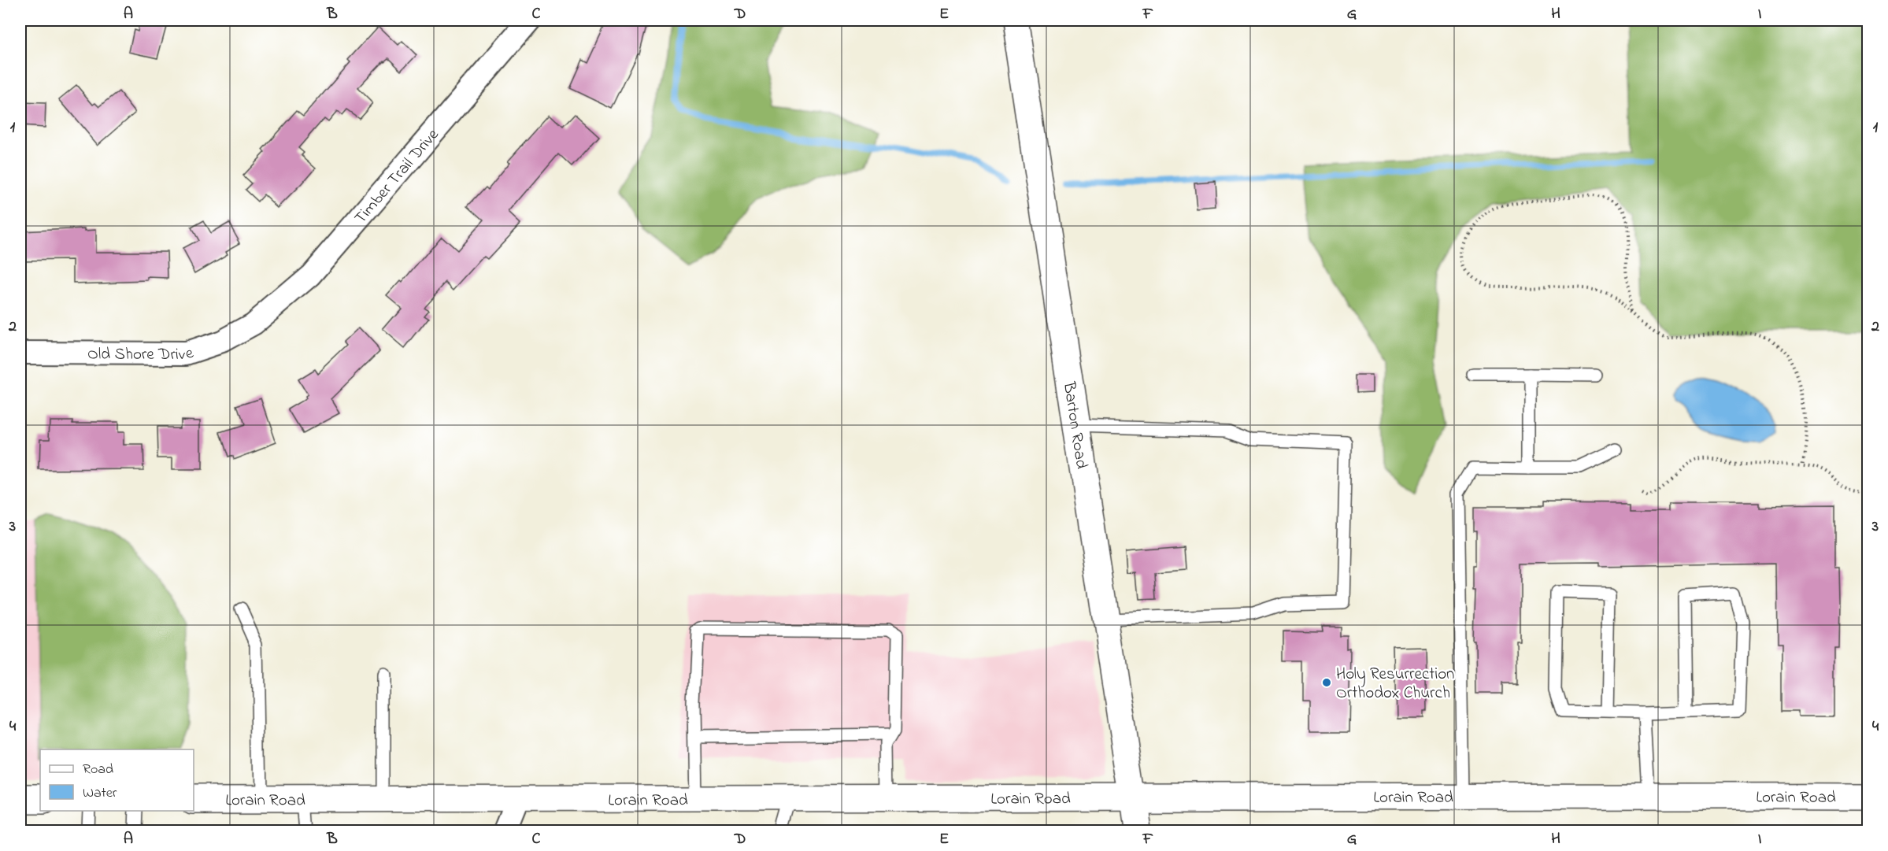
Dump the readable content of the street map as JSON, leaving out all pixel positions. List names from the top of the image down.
{
  "streets": {
    "main road": ["Barton Road", "Lorain Road"],
    "street": ["Timber Trail Drive", "Old Shore Drive"]
  },
  "crossings": [
    ["Timber Trail Drive", "Old Shore Drive"],
    ["Barton Road", "Lorain Road"]
  ],
  "places": ["Holy Resurrection Orthodox Church"],
  "legend": ["Road", "Water"],
  "grid": {
    "columns": [
      "A",
      "B",
      "C",
      "D",
      "E",
      "F",
      "G",
      "H",
      "I"
    ],
    "rows": [
      "1",
      "2",
      "3",
      "4"
    ]
  }
}
